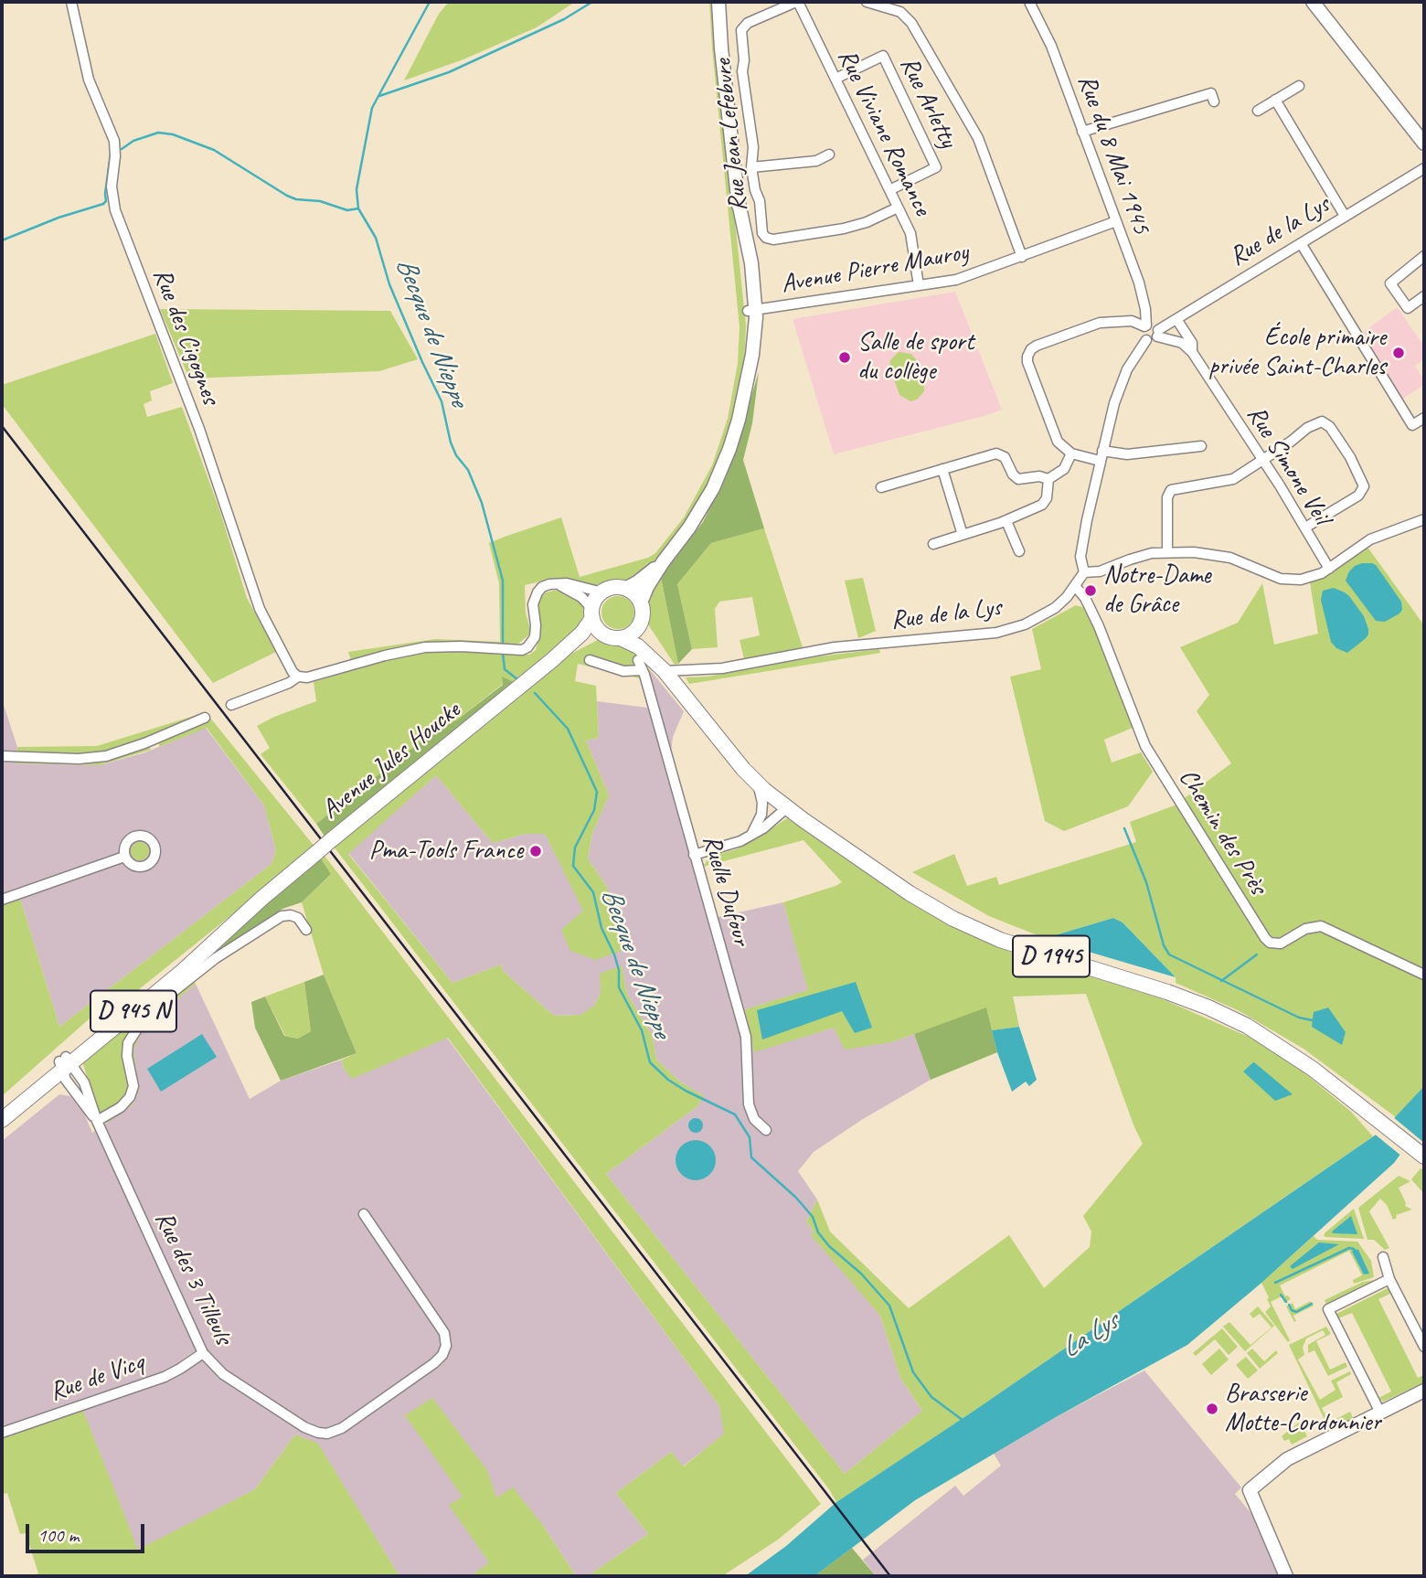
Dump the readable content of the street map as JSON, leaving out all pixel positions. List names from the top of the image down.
{
  "streets": {
    "main road": ["Avenue Jules Houcke", "D 1945", "D 945 N"],
    "street": [
      "Rue Arletty",
      "Rue Viviane Romance",
      "Rue Jean Lefebvre",
      "Rue du 8 Mai 1945",
      "Rue de la Lys",
      "Avenue Pierre Mauroy",
      "Rue des Cigognes",
      "Rue Simone Veil",
      "Chemin des Près",
      "Ruelle Dufour",
      "Rue des 3 Tilleuls",
      "Rue de Vicq"
    ]
  },
  "crossings": [
    ["Rue Arletty", "Rue Viviane Romance"],
    ["Rue Viviane Romance", "Rue Jean Lefebvre"],
    ["Rue Viviane Romance", "Avenue Pierre Mauroy"],
    ["Rue du 8 Mai 1945", "Rue de la Lys"],
    ["Rue du 8 Mai 1945", "Avenue Pierre Mauroy"],
    ["Rue de la Lys", "Rue Simone Veil"],
    ["Rue de la Lys", "Chemin des Près"],
    ["Rue de la Lys", "D 1945"],
    ["Avenue Jules Houcke", "D 1945"],
    ["Avenue Jules Houcke", "Rue des 3 Tilleuls"],
    ["Rue des 3 Tilleuls", "Rue de Vicq"]
  ],
  "water": ["Becque de Nieppe", "La Lys"],
  "places": [
    "École primaire privée Saint-Charles",
    "Salle de sport du collège",
    "Notre-Dame de Grâce",
    "Pma-Tools France",
    "Brasserie Motte-Cordonnier"
  ],
  "scale_bar": "100 m"
}
